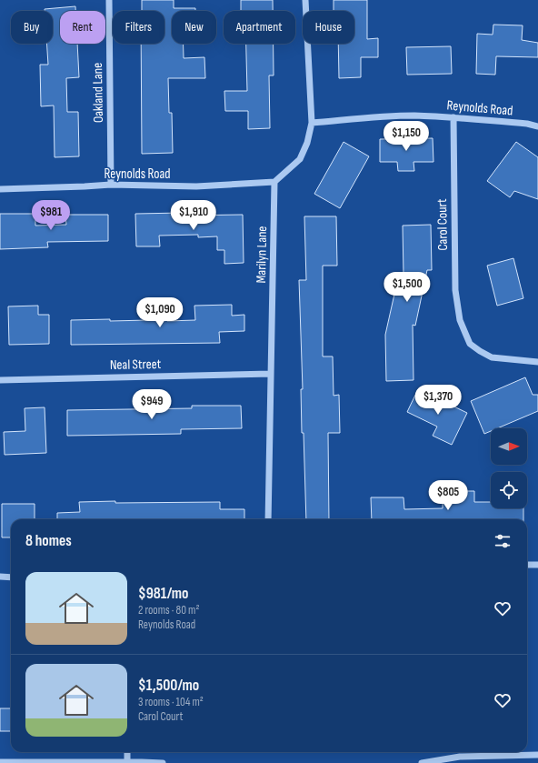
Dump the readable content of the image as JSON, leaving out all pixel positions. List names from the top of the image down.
{
  "streets": {
    "street": [
      "Oakland Lane",
      "Reynolds Road",
      "Carol Court",
      "Marilyn Lane",
      "Neal Street"
    ]
  },
  "crossings": [
    ["Oakland Lane", "Reynolds Road"],
    ["Reynolds Road", "Carol Court"],
    ["Reynolds Road", "Marilyn Lane"],
    ["Marilyn Lane", "Neal Street"]
  ],
  "north": "right",
  "page": {
    "chip": [
      "Buy",
      "Rent",
      "Filters",
      "New",
      "Apartment",
      "House"
    ],
    "price": [
      "$1,150",
      "$981",
      "$1,910",
      "$1,500",
      "$1,090",
      "$1,370",
      "$949",
      "$805"
    ],
    "heading": "8 homes",
    "list": [
      {
        "name": "$981/mo",
        "note": "2 rooms · 80 m² · Reynolds Road"
      },
      {
        "name": "$1,500/mo",
        "note": "3 rooms · 104 m² · Carol Court"
      }
    ]
  }
}
